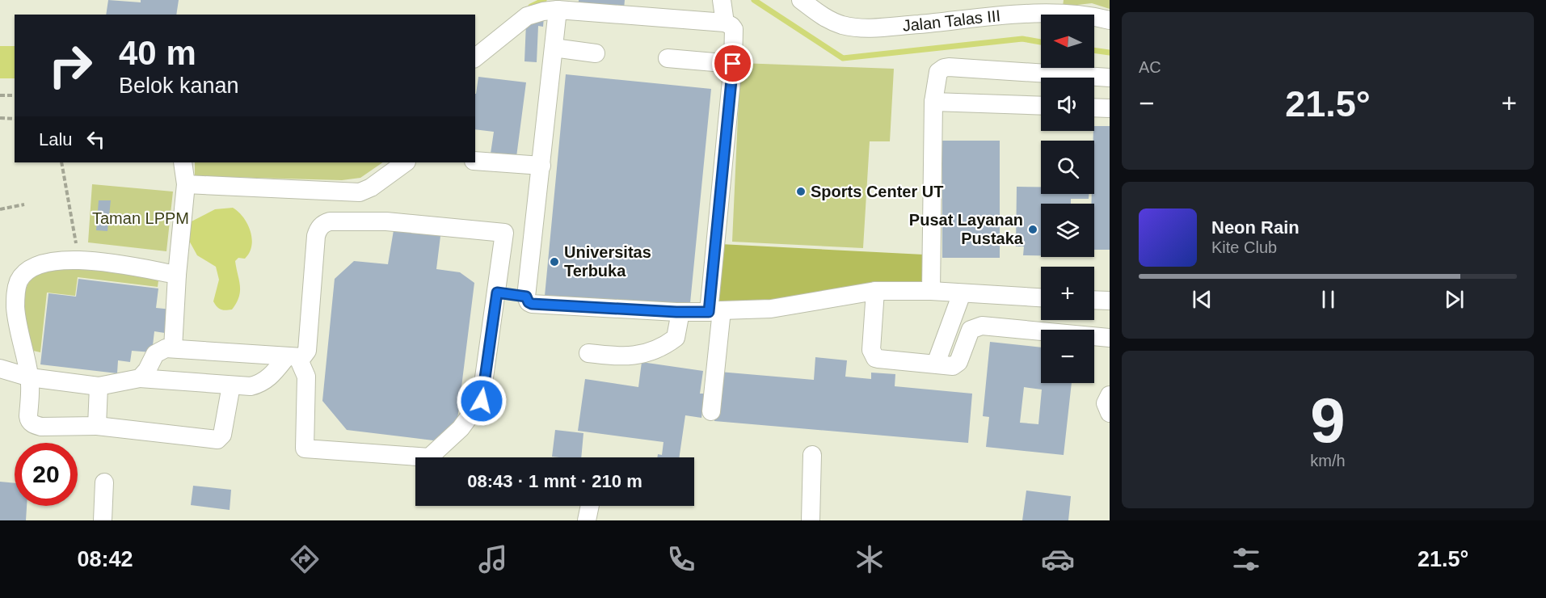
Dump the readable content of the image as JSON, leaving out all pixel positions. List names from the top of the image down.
{
  "streets": {
    "street": ["Jalan Talas III"]
  },
  "parks": ["Taman LPPM"],
  "places": ["Sports Center UT", "Pusat Layanan Pustaka", "Universitas Terbuka"],
  "north": "left",
  "page": {
    "tile": [
      "AC",
      ["9", "km/h"]
    ],
    "map_buttons": ["+", "−"],
    "turn": ["40 m", "Belok kanan"],
    "heat": ["−", "21.5°", "+"],
    "then": "Lalu",
    "song": ["Neon Rain", "Kite Club"],
    "limit": "20",
    "trip": "08:43 · 1 mnt · 210 m",
    "tabs": ["08:42", "21.5°"]
  }
}
